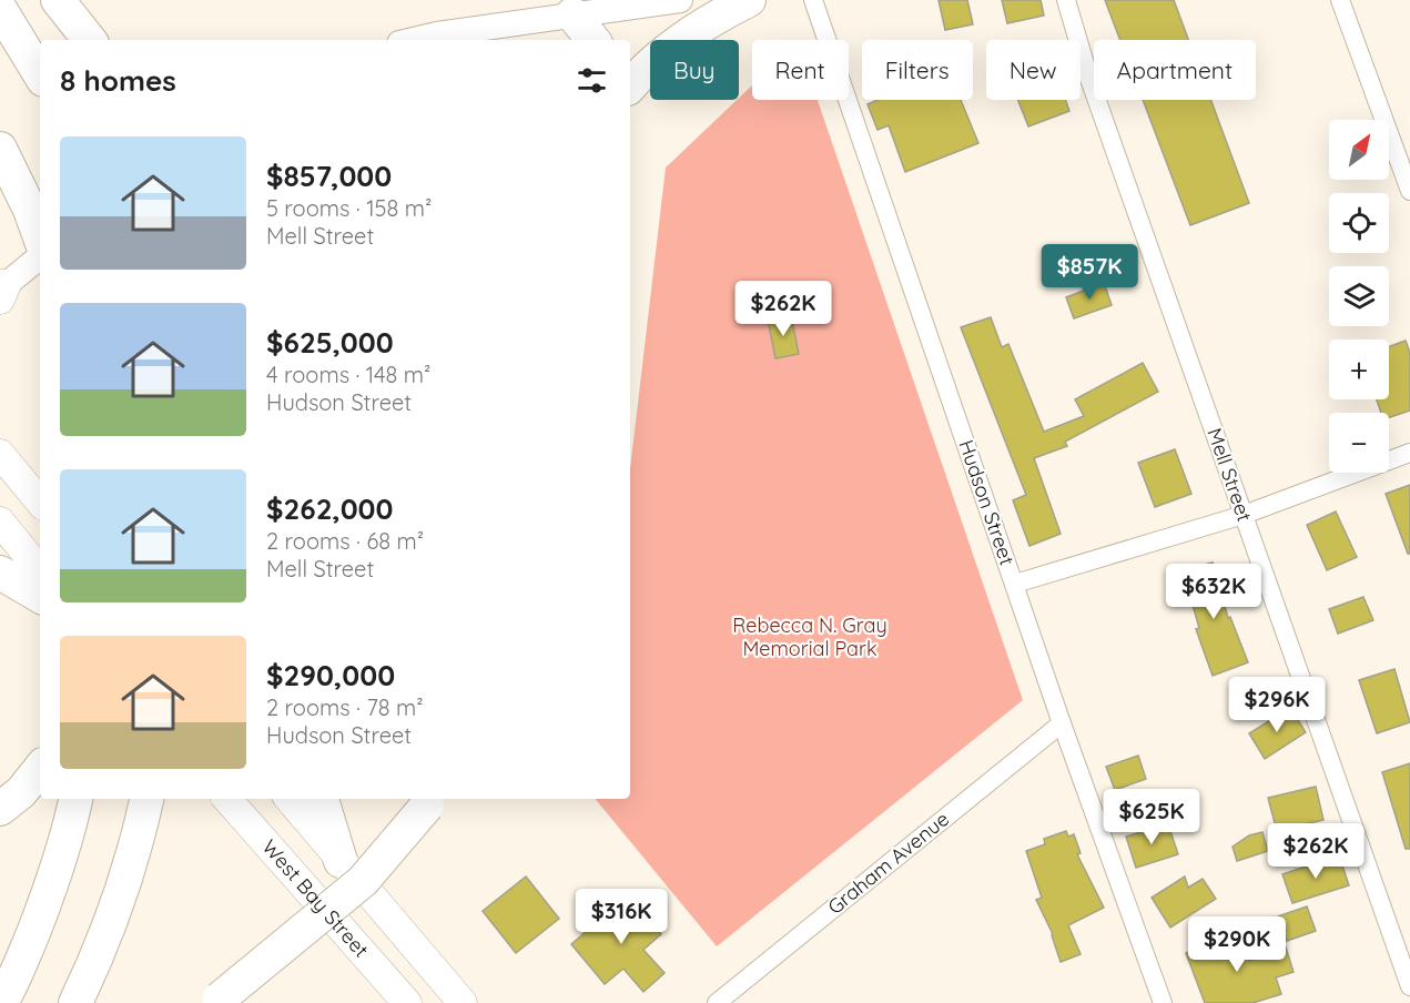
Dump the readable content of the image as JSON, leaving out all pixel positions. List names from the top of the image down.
{
  "streets": {
    "main road": ["West Bay Street"],
    "street": ["Mell Street", "Hudson Street", "Graham Avenue"]
  },
  "crossings": [
    ["Hudson Street", "Graham Avenue"]
  ],
  "parks": ["Rebecca N. Gray Memorial Park"],
  "north": "top right",
  "page": {
    "chip": [
      "Buy",
      "Rent",
      "Filters",
      "New",
      "Apartment"
    ],
    "heading": "8 homes",
    "map_buttons": ["+", "−"],
    "list": [
      {
        "name": "$857,000",
        "note": "5 rooms · 158 m² · Mell Street"
      },
      {
        "name": "$625,000",
        "note": "4 rooms · 148 m² · Hudson Street"
      },
      {
        "name": "$262,000",
        "note": "2 rooms · 68 m² · Mell Street"
      },
      {
        "name": "$290,000",
        "note": "2 rooms · 78 m² · Hudson Street"
      }
    ],
    "price": [
      "$857K",
      "$262K",
      "$632K",
      "$296K",
      "$625K",
      "$262K",
      "$316K",
      "$290K"
    ]
  }
}
